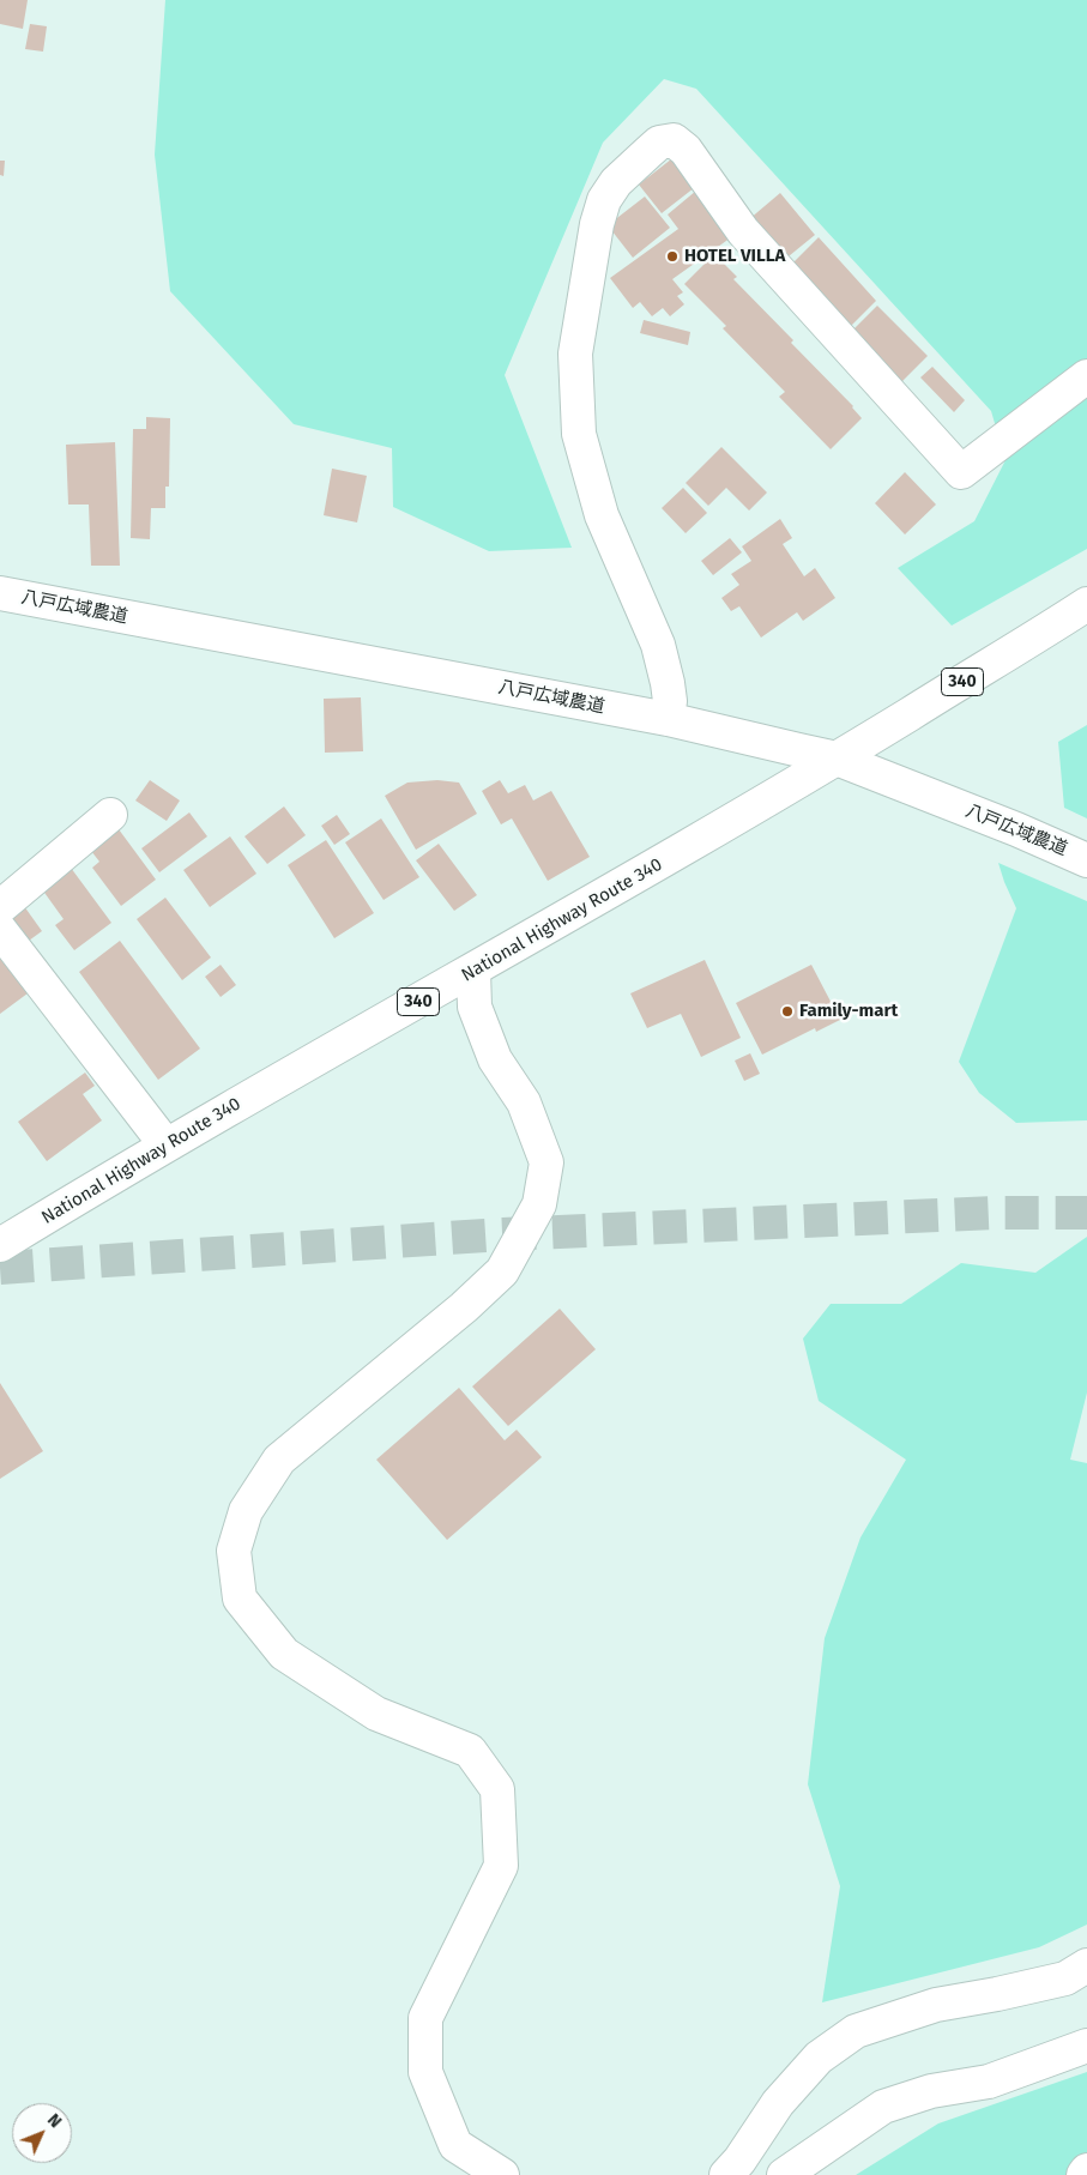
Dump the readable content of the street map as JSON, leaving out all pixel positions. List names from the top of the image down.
{
  "streets": {
    "main road": ["八戸広域農道", "340", "National Highway Route 340"]
  },
  "crossings": [
    ["八戸広域農道", "National Highway Route 340"]
  ],
  "places": ["HOTEL VILLA", "Family-mart"],
  "north": "top right"
}
